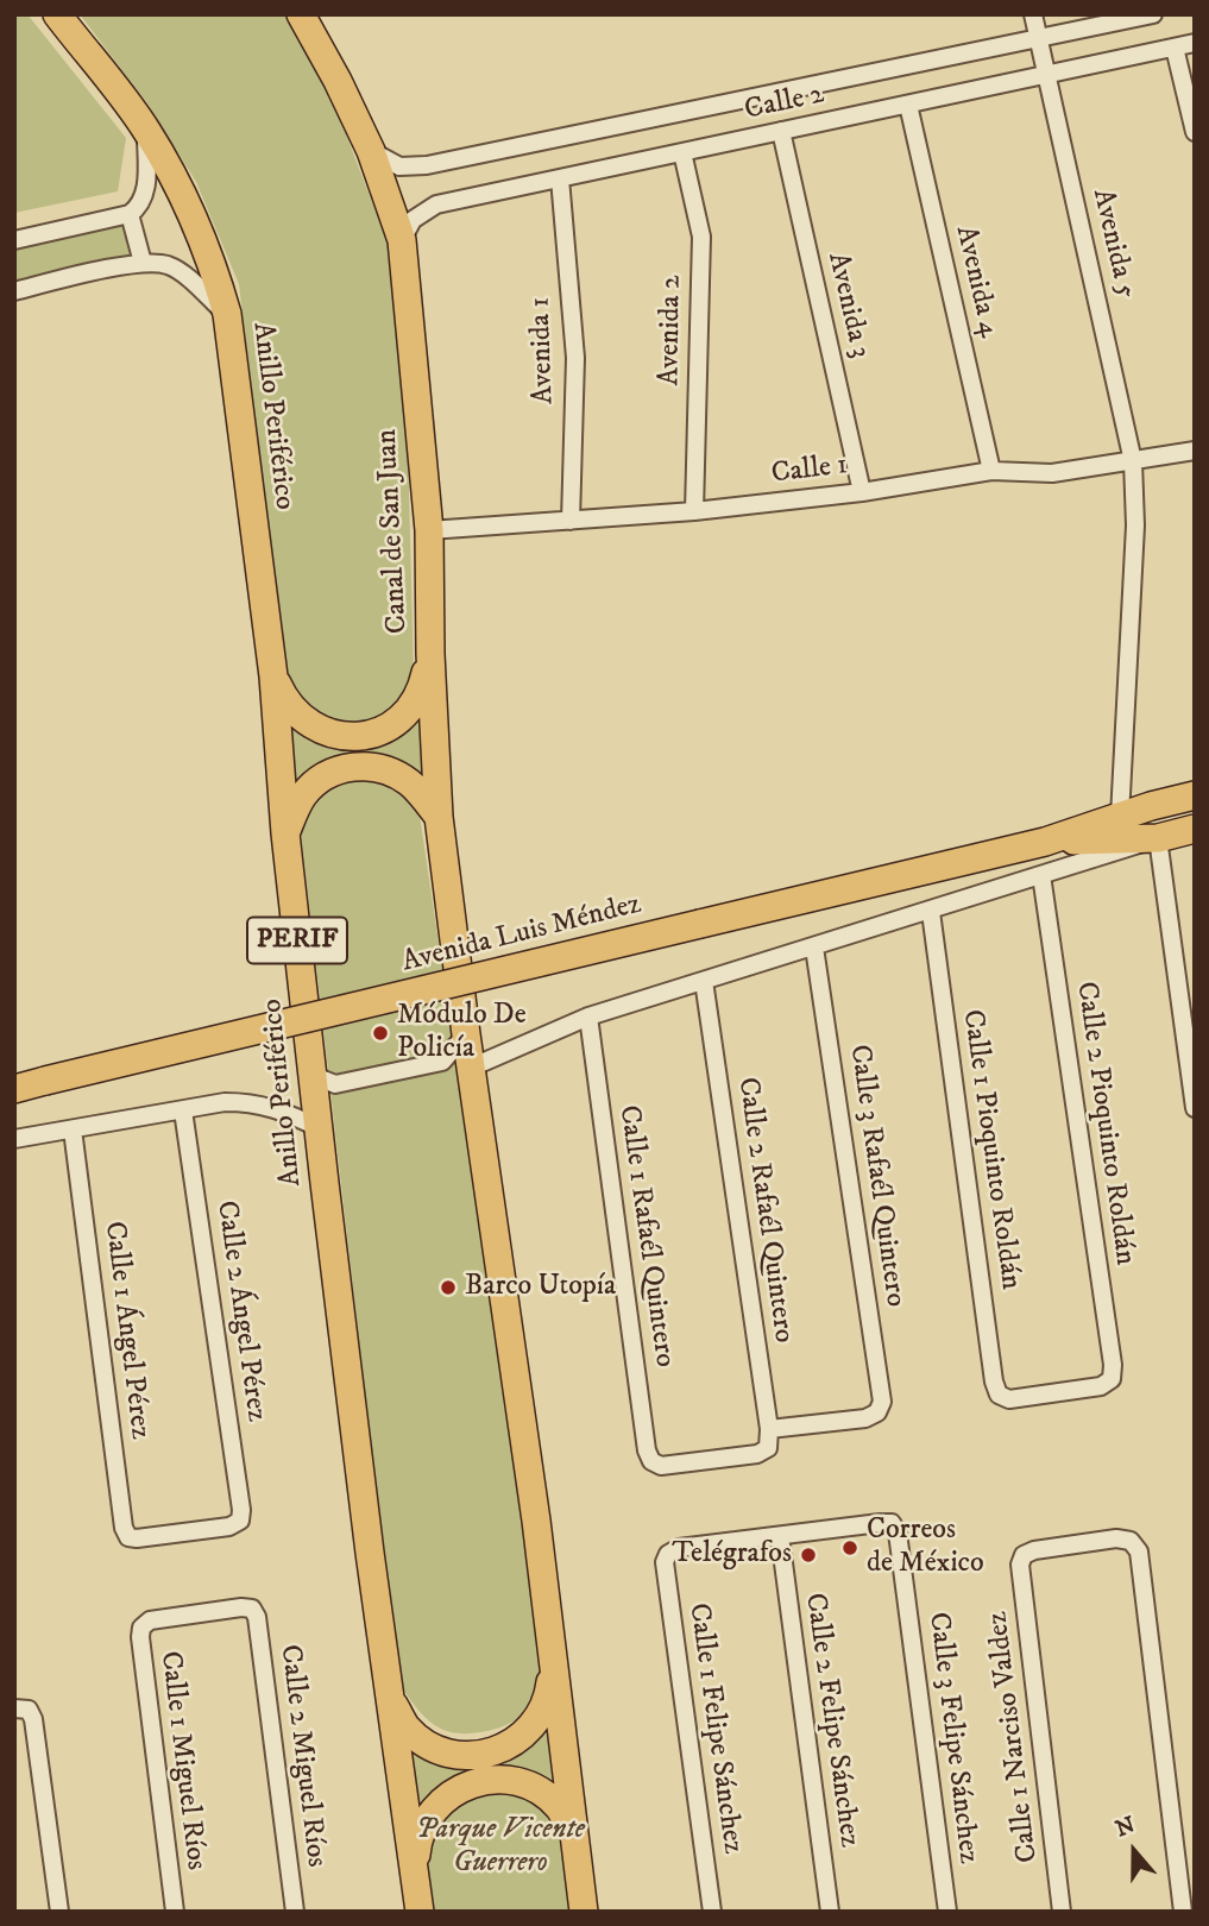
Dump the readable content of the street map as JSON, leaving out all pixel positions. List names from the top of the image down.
{
  "streets": {
    "main road": [
      "Anillo Periférico",
      "Canal de San Juan",
      "Avenida Luis Méndez",
      "PERIF"
    ],
    "street": [
      "Calle 2",
      "Avenida 5",
      "Avenida 4",
      "Avenida 3",
      "Avenida 2",
      "Avenida 1",
      "Calle 1",
      "Calle 2 Pioquinto Roldán",
      "Calle 1 Pioquinto Roldán",
      "Calle 3 Rafaél Quintero",
      "Calle 2 Rafaél Quintero",
      "Calle 1 Rafaél Quintero",
      "Calle 2 Ángel Pérez",
      "Calle 1 Ángel Pérez",
      "Calle 2 Felipe Sánchez",
      "Calle 1 Felipe Sánchez",
      "Calle 1 Narciso Valdez",
      "Calle 3 Felipe Sánchez",
      "Calle 2 Miguel Ríos",
      "Calle 1 Miguel Ríos"
    ]
  },
  "crossings": [
    ["Calle 2", "Avenida 5"],
    ["Calle 2", "Avenida 4"],
    ["Calle 2", "Avenida 3"],
    ["Calle 2", "Avenida 2"],
    ["Calle 2", "Avenida 1"],
    ["Calle 2", "Canal de San Juan"],
    ["Avenida 5", "Calle 1"],
    ["Avenida 5", "Avenida Luis Méndez"],
    ["Avenida 4", "Calle 1"],
    ["Avenida 3", "Calle 1"],
    ["Avenida 2", "Calle 1"],
    ["Avenida 1", "Calle 1"],
    ["Calle 1", "Canal de San Juan"],
    ["Canal de San Juan", "Avenida Luis Méndez"],
    ["Avenida Luis Méndez", "Calle 2 Pioquinto Roldán"],
    ["Avenida Luis Méndez", "Calle 1 Pioquinto Roldán"],
    ["Avenida Luis Méndez", "Calle 3 Rafaél Quintero"],
    ["Avenida Luis Méndez", "Calle 2 Rafaél Quintero"],
    ["Avenida Luis Méndez", "Calle 1 Rafaél Quintero"],
    ["Calle 2 Pioquinto Roldán", "Calle 1 Pioquinto Roldán"],
    ["Calle 3 Rafaél Quintero", "Calle 2 Rafaél Quintero"],
    ["Calle 3 Rafaél Quintero", "Calle 1 Rafaél Quintero"],
    ["Calle 2 Rafaél Quintero", "Calle 1 Rafaél Quintero"],
    ["Calle 2 Ángel Pérez", "Calle 1 Ángel Pérez"],
    ["Calle 2 Felipe Sánchez", "Calle 1 Felipe Sánchez"],
    ["Calle 2 Felipe Sánchez", "Calle 3 Felipe Sánchez"],
    ["Calle 1 Felipe Sánchez", "Calle 3 Felipe Sánchez"],
    ["Calle 2 Miguel Ríos", "Calle 1 Miguel Ríos"]
  ],
  "parks": ["Parque Vicente Guerrero"],
  "places": [
    "Módulo De Policía",
    "Barco Utopía",
    "Correos de México",
    "Telégrafos"
  ],
  "north": "top"
}
